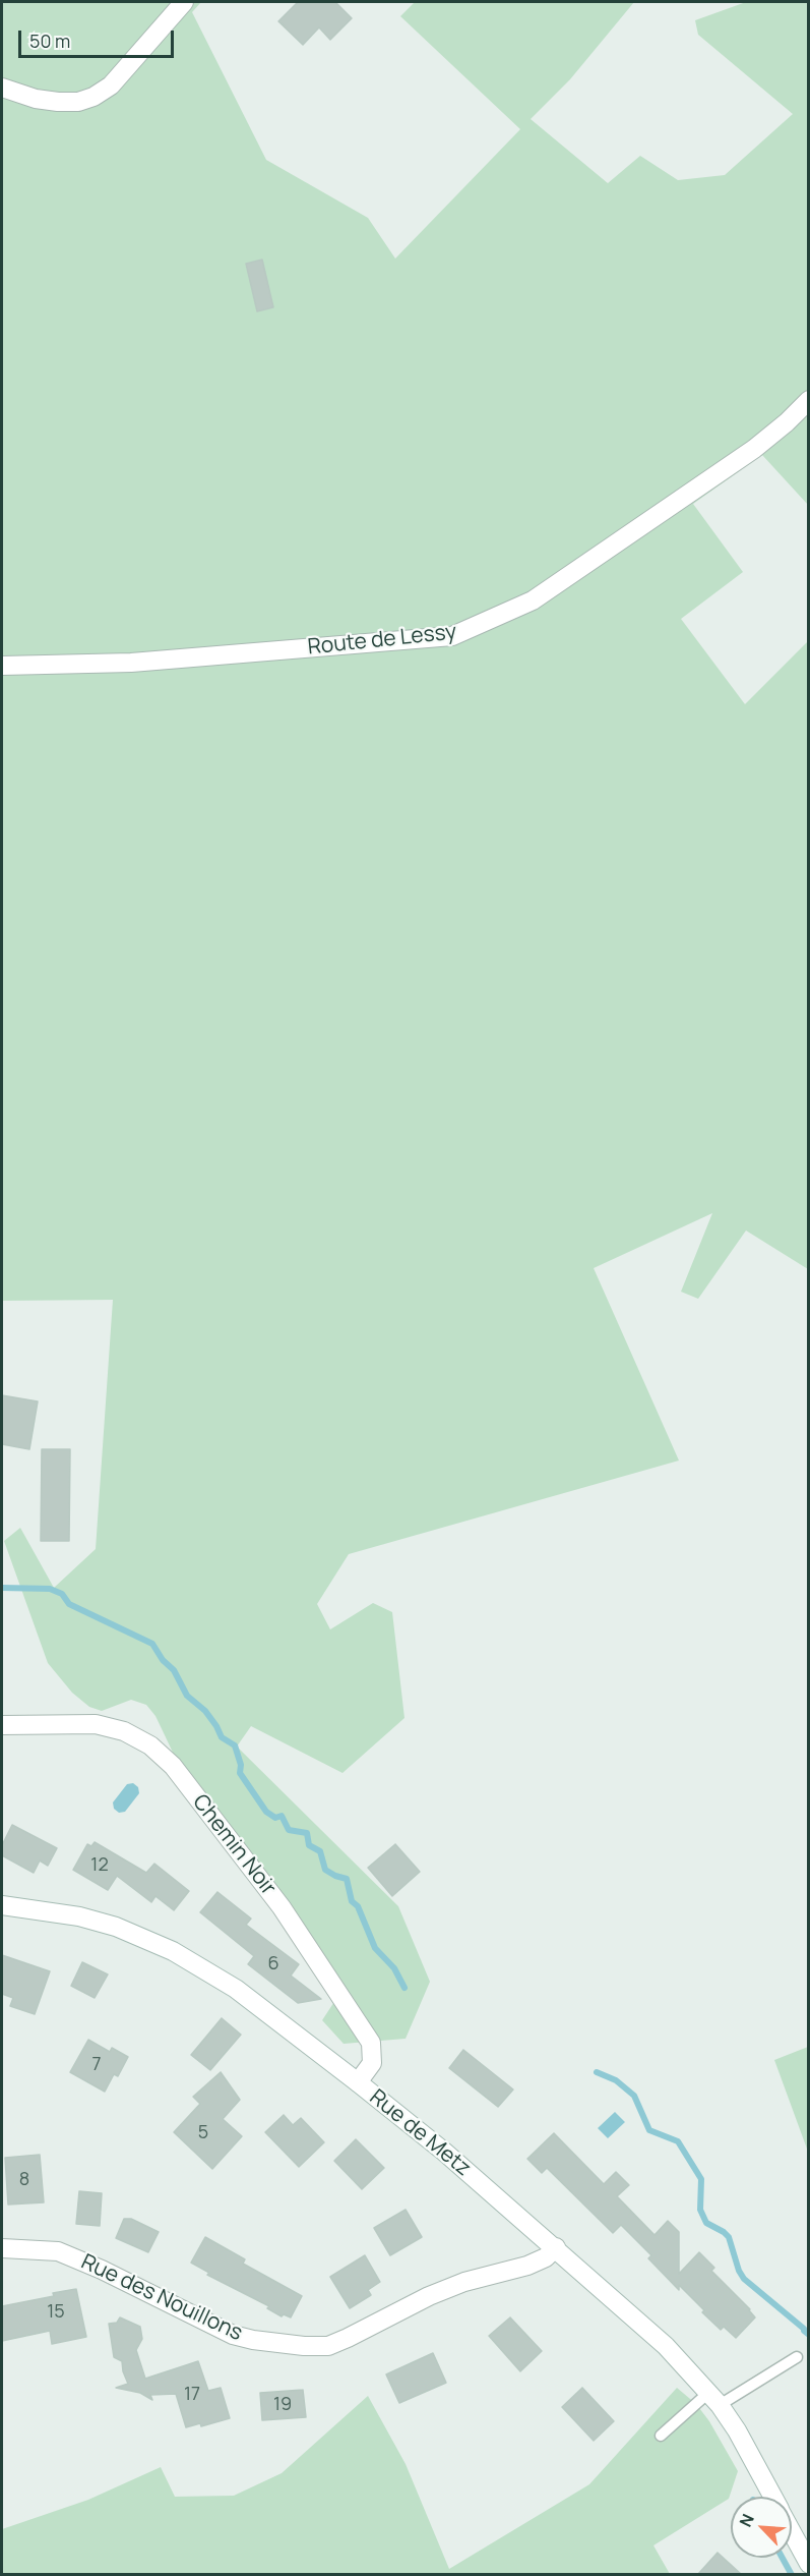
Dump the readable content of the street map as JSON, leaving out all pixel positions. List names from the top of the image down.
{
  "streets": {
    "street": [
      "Route de Lessy",
      "Chemin Noir",
      "Rue de Metz",
      "Rue des Nouillons"
    ]
  },
  "crossings": [
    ["Chemin Noir", "Rue de Metz"],
    ["Rue de Metz", "Rue des Nouillons"]
  ],
  "house_numbers": [
    "12",
    "6",
    "7",
    "5",
    "8",
    "15",
    "17",
    "19"
  ],
  "scale_bar": "50 m",
  "north": "top left"
}
